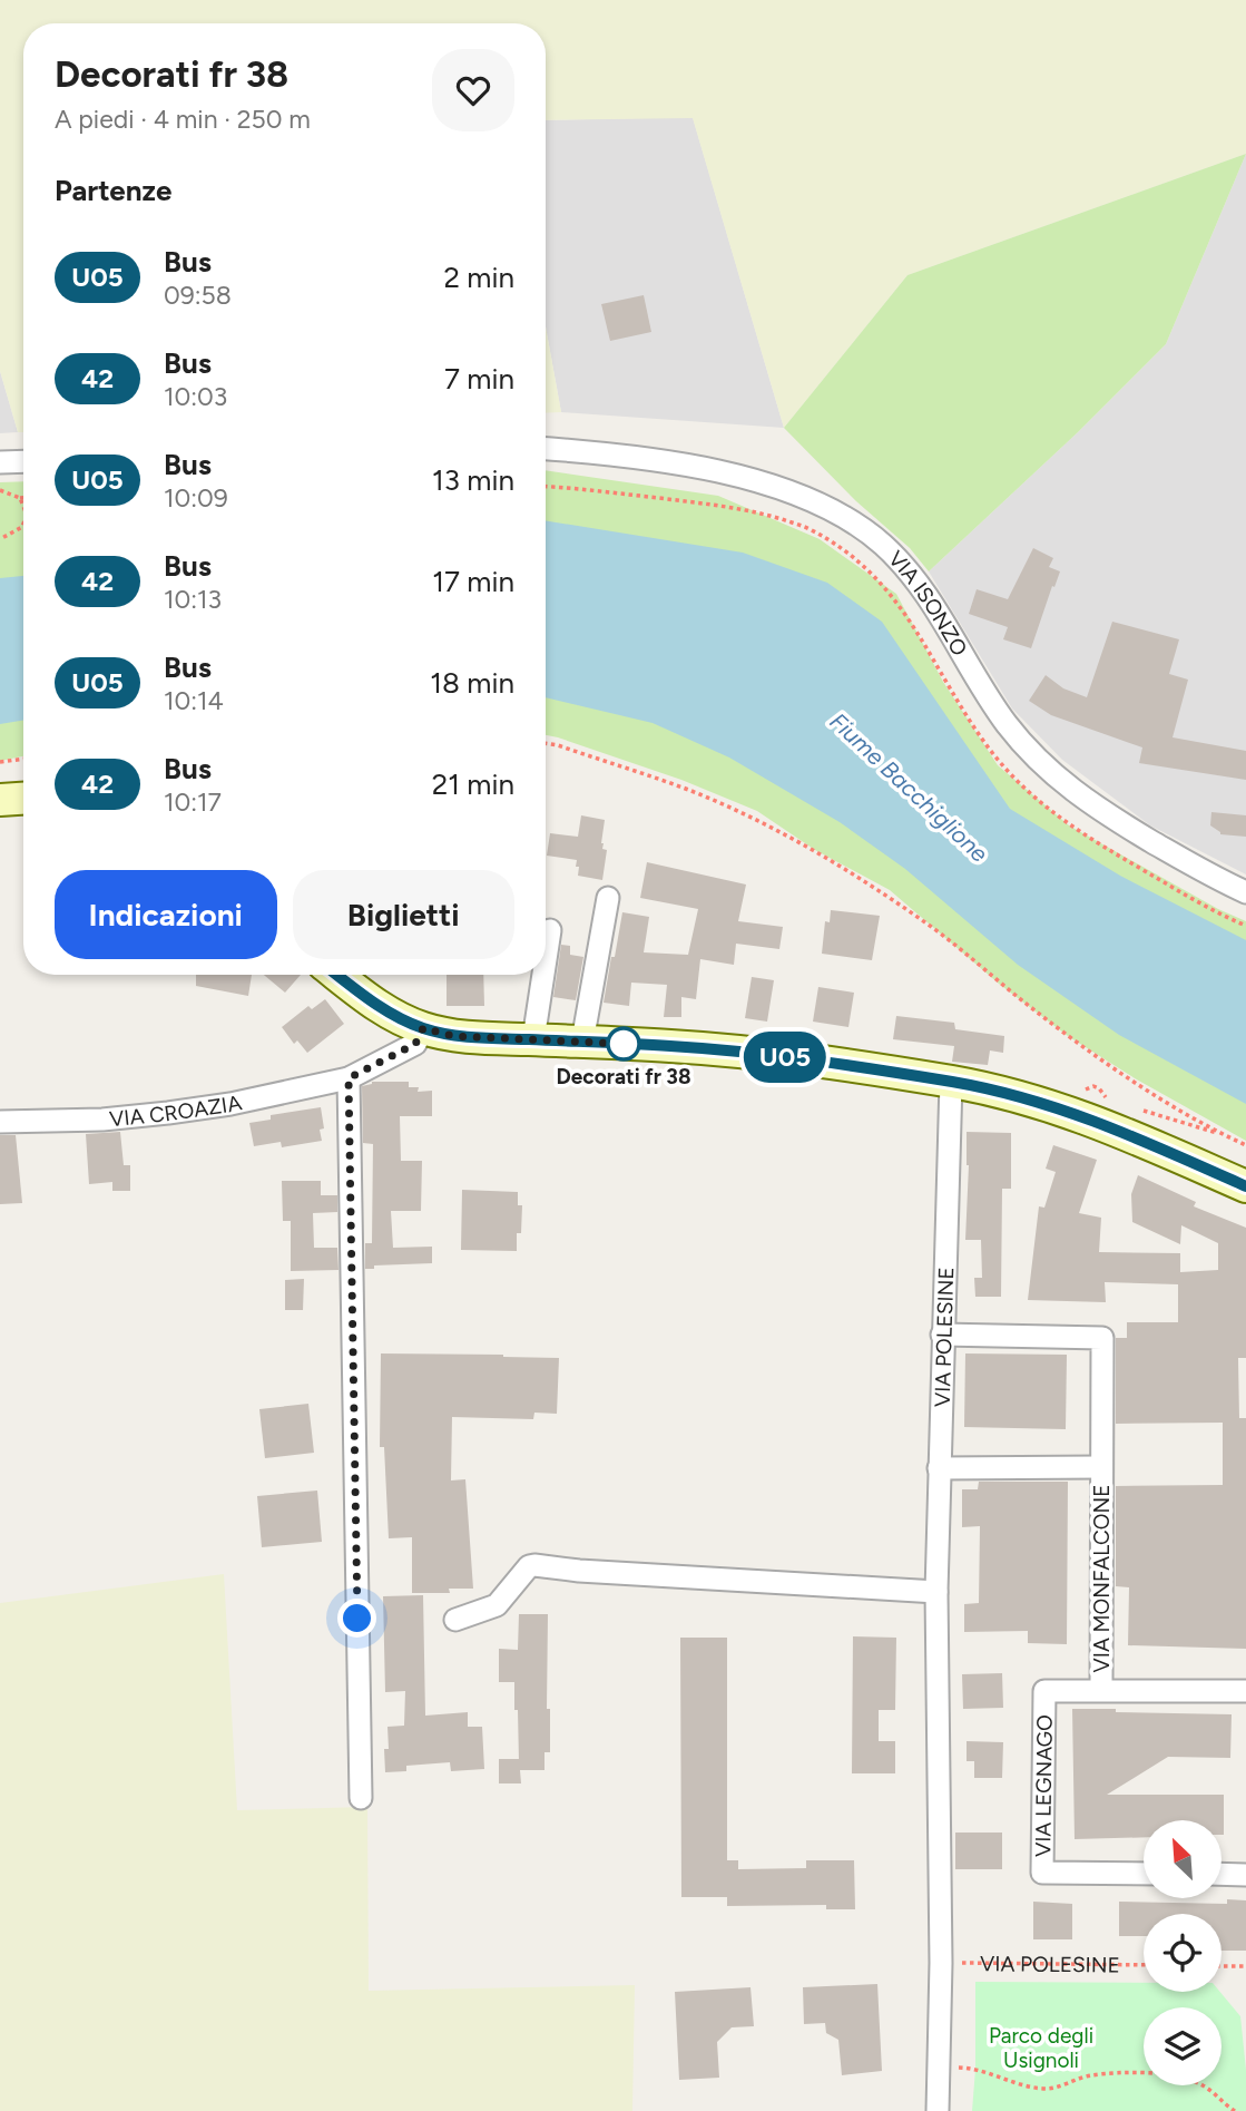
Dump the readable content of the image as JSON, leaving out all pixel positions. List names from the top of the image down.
{
  "streets": {
    "street": [
      "VIA ISONZO",
      "VIA CROAZIA",
      "VIA POLESINE",
      "VIA MONFALCONE",
      "VIA LEGNAGO"
    ]
  },
  "crossings": [
    ["VIA POLESINE", "VIA MONFALCONE"],
    ["VIA MONFALCONE", "VIA LEGNAGO"]
  ],
  "water": ["Fiume Bacchiglione"],
  "parks": ["Parco degli Usignoli"],
  "places": ["Decorati fr 38"],
  "lines": ["bus line U05"],
  "north": "top left",
  "page": {
    "on_map": "U05",
    "heading": [
      ["Decorati fr 38", "A piedi · 4 min · 250 m"],
      "Partenze"
    ],
    "list": [
      {
        "mark": "U05",
        "name": "Bus",
        "note": "09:58",
        "value": "2 min"
      },
      {
        "mark": "42",
        "name": "Bus",
        "note": "10:03",
        "value": "7 min"
      },
      {
        "mark": "U05",
        "name": "Bus",
        "note": "10:09",
        "value": "13 min"
      },
      {
        "mark": "42",
        "name": "Bus",
        "note": "10:13",
        "value": "17 min"
      },
      {
        "mark": "U05",
        "name": "Bus",
        "note": "10:14",
        "value": "18 min"
      },
      {
        "mark": "42",
        "name": "Bus",
        "note": "10:17",
        "value": "21 min"
      }
    ],
    "buttons": ["Indicazioni", "Biglietti"]
  }
}
